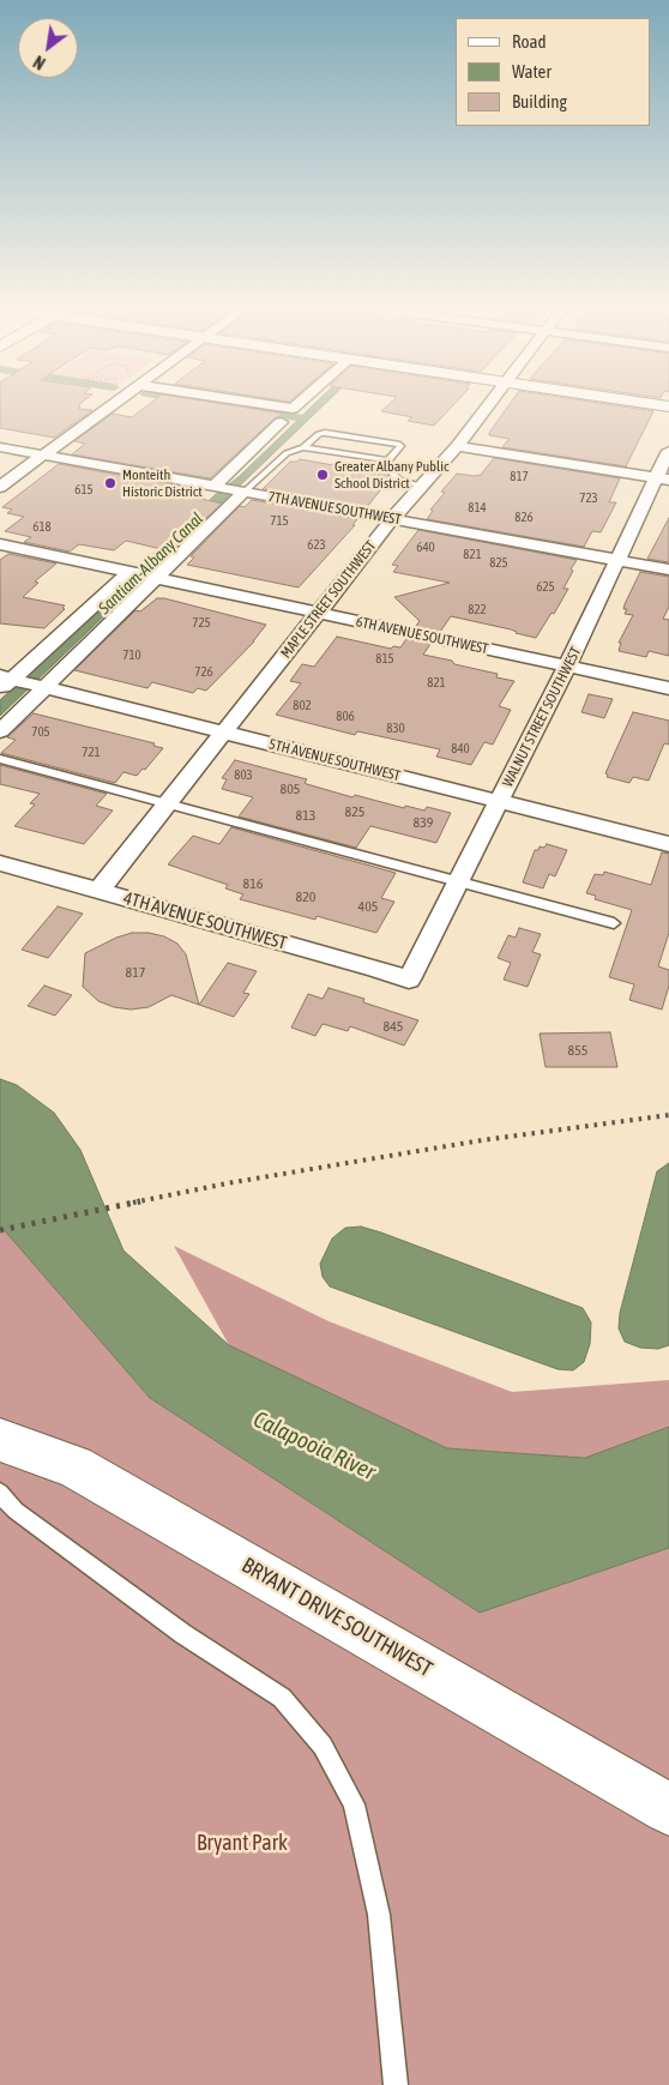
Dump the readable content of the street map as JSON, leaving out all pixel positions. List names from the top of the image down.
{
  "streets": {
    "street": [
      "7TH AVENUE SOUTHWEST",
      "MAPLE STREET SOUTHWEST",
      "6TH AVENUE SOUTHWEST",
      "WALNUT STREET SOUTHWEST",
      "5TH AVENUE SOUTHWEST",
      "4TH AVENUE SOUTHWEST",
      "BRYANT DRIVE SOUTHWEST"
    ]
  },
  "crossings": [
    ["7TH AVENUE SOUTHWEST", "MAPLE STREET SOUTHWEST"],
    ["7TH AVENUE SOUTHWEST", "WALNUT STREET SOUTHWEST"],
    ["MAPLE STREET SOUTHWEST", "6TH AVENUE SOUTHWEST"],
    ["MAPLE STREET SOUTHWEST", "5TH AVENUE SOUTHWEST"],
    ["MAPLE STREET SOUTHWEST", "4TH AVENUE SOUTHWEST"],
    ["6TH AVENUE SOUTHWEST", "WALNUT STREET SOUTHWEST"],
    ["WALNUT STREET SOUTHWEST", "5TH AVENUE SOUTHWEST"],
    ["WALNUT STREET SOUTHWEST", "4TH AVENUE SOUTHWEST"]
  ],
  "water": ["Santiam-Albany Canal", "Calapooia River"],
  "parks": ["Bryant Park"],
  "places": ["Greater Albany Public School District", "Monteith Historic District"],
  "house_numbers": [
    "817",
    "615",
    "723",
    "814",
    "826",
    "715",
    "618",
    "623",
    "640",
    "821",
    "825",
    "625",
    "822",
    "725",
    "710",
    "815",
    "726",
    "821",
    "802",
    "806",
    "830",
    "705",
    "840",
    "721",
    "803",
    "805",
    "825",
    "813",
    "839",
    "816",
    "820",
    "405",
    "817",
    "845",
    "855"
  ],
  "legend": ["Road", "Water", "Building"],
  "north": "bottom left"
}
